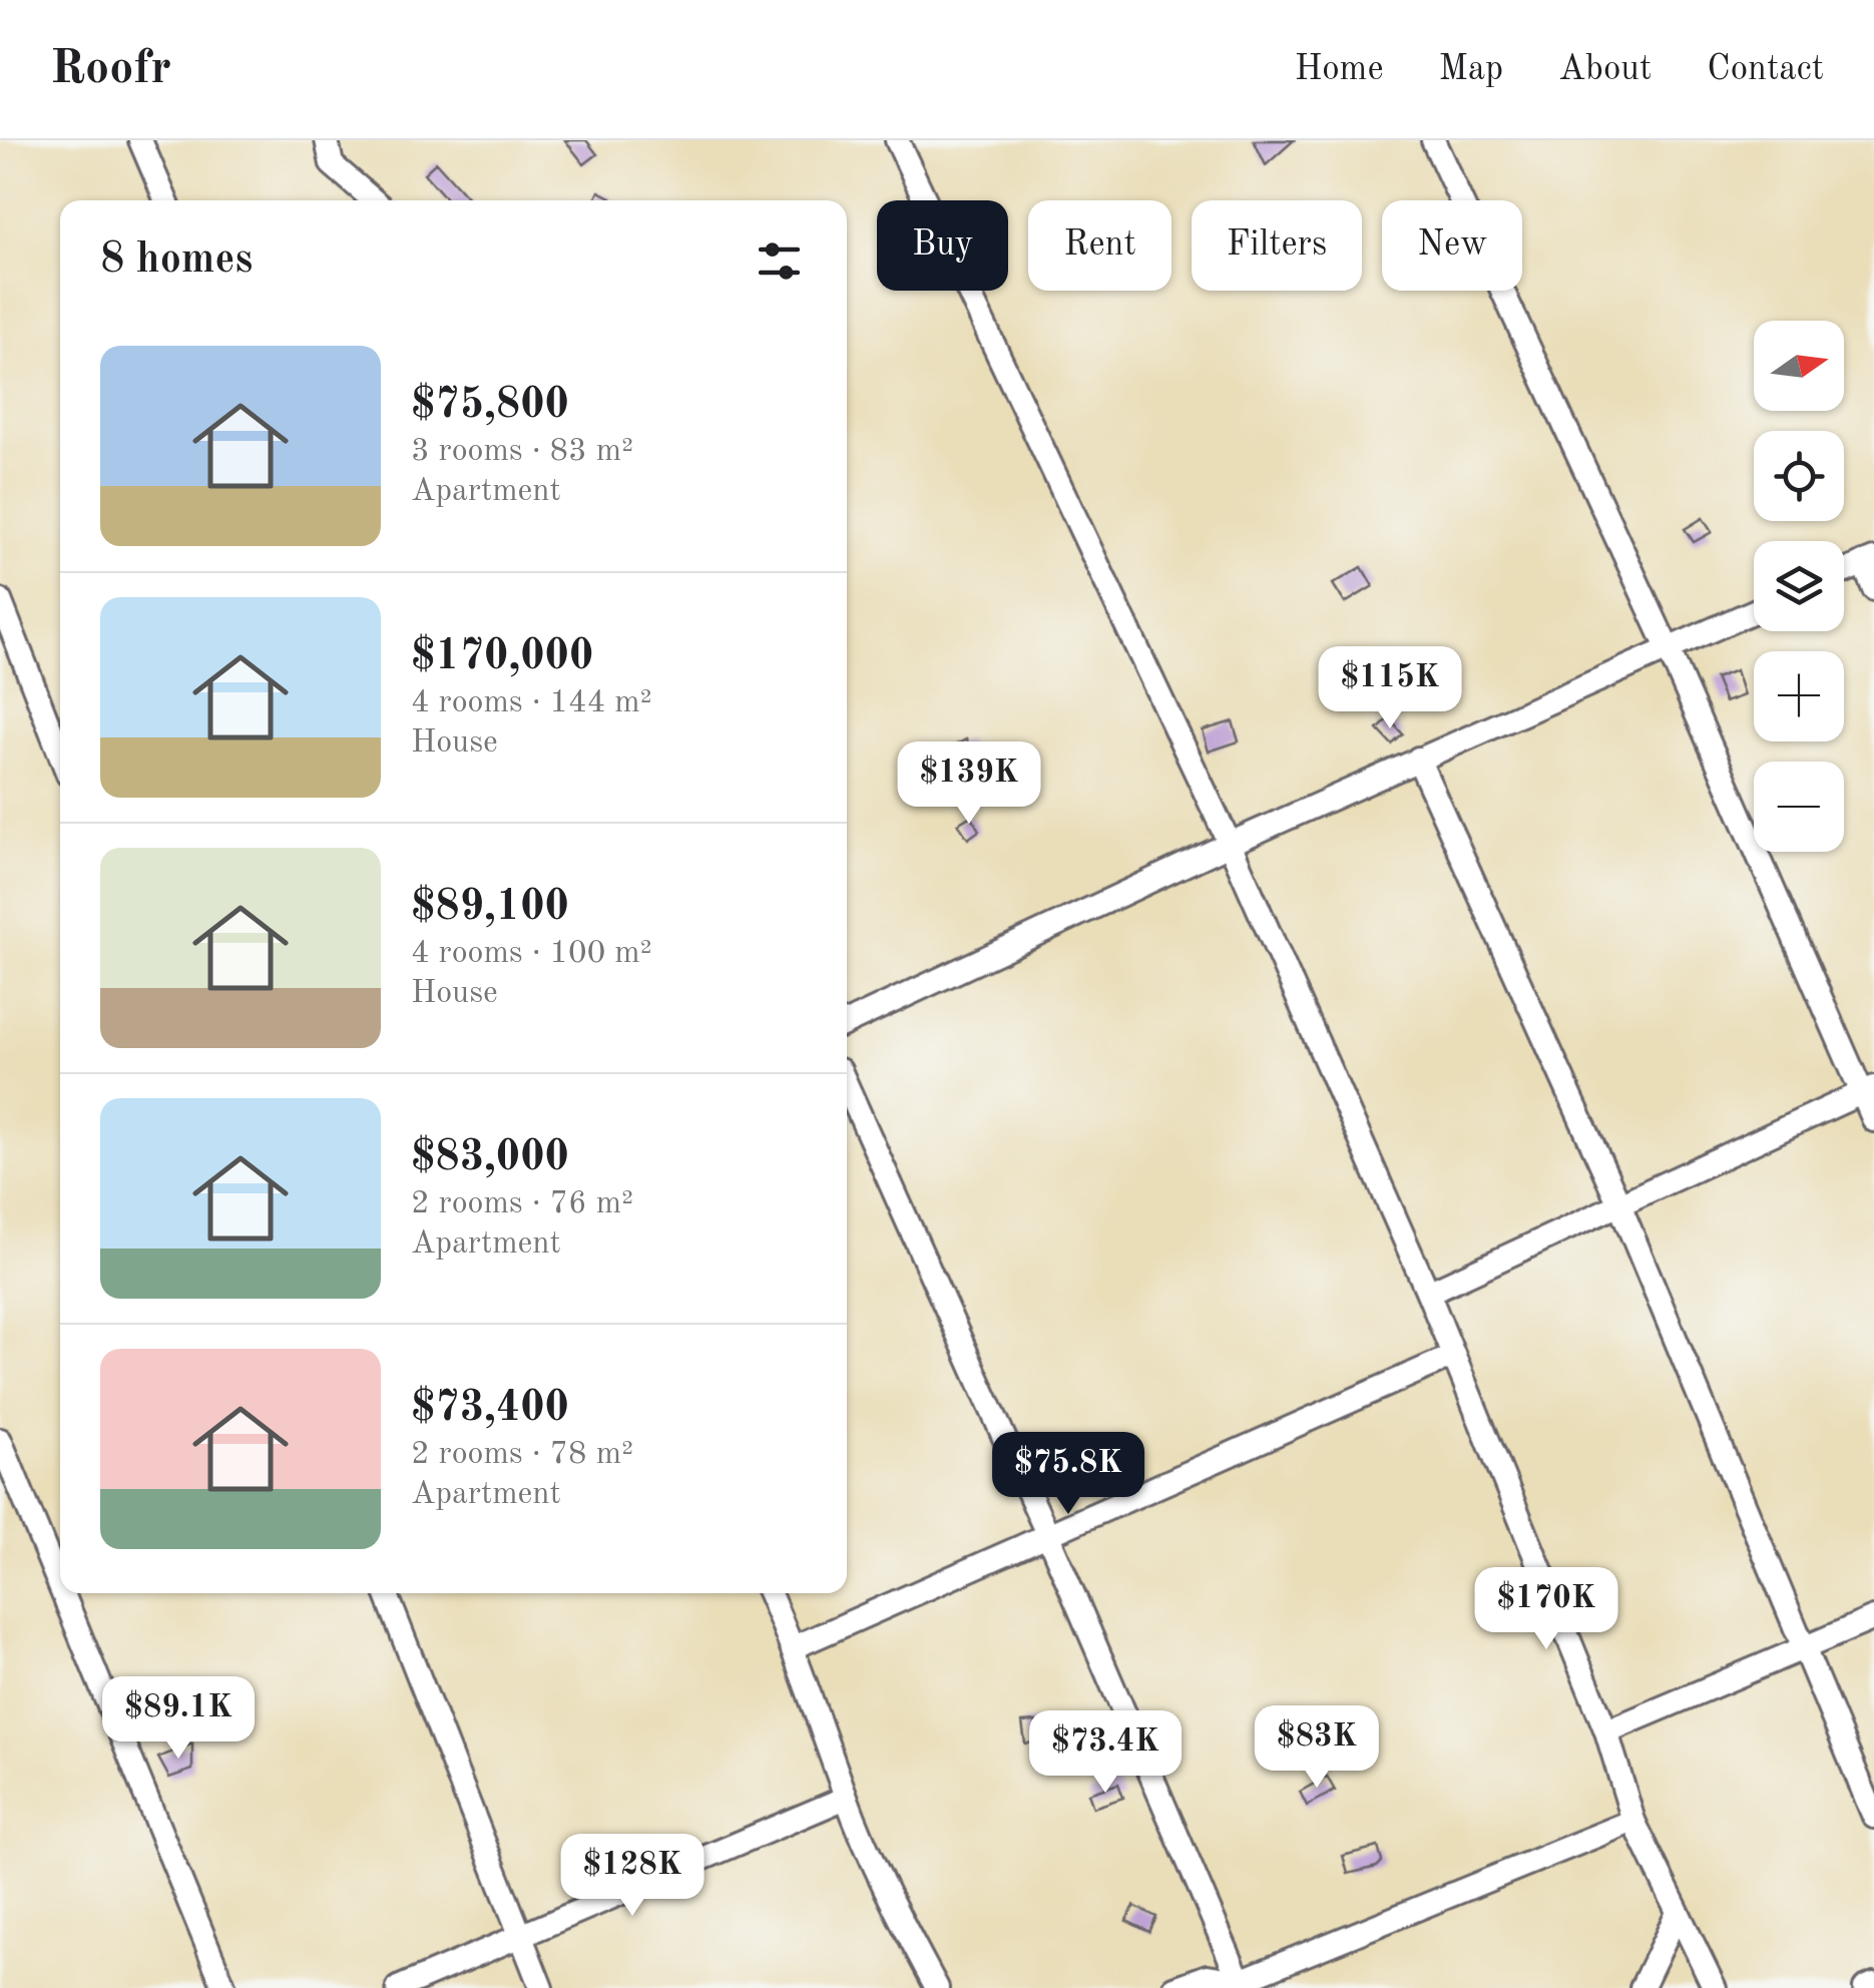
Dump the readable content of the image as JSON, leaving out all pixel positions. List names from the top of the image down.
{
  "north": "right",
  "page": {
    "header": "Roofr",
    "nav": [
      "Home",
      "Map",
      "About",
      "Contact"
    ],
    "chip": [
      "Buy",
      "Rent",
      "Filters",
      "New"
    ],
    "heading": "8 homes",
    "map_buttons": ["+", "−"],
    "list": [
      {
        "name": "$75,800",
        "note": "3 rooms · 83 m² · Apartment"
      },
      {
        "name": "$170,000",
        "note": "4 rooms · 144 m² · House"
      },
      {
        "name": "$89,100",
        "note": "4 rooms · 100 m² · House"
      },
      {
        "name": "$83,000",
        "note": "2 rooms · 76 m² · Apartment"
      },
      {
        "name": "$73,400",
        "note": "2 rooms · 78 m² · Apartment"
      }
    ],
    "price": [
      "$115K",
      "$139K",
      "$75.8K",
      "$170K",
      "$89.1K",
      "$83K",
      "$73.4K",
      "$128K"
    ]
  }
}
